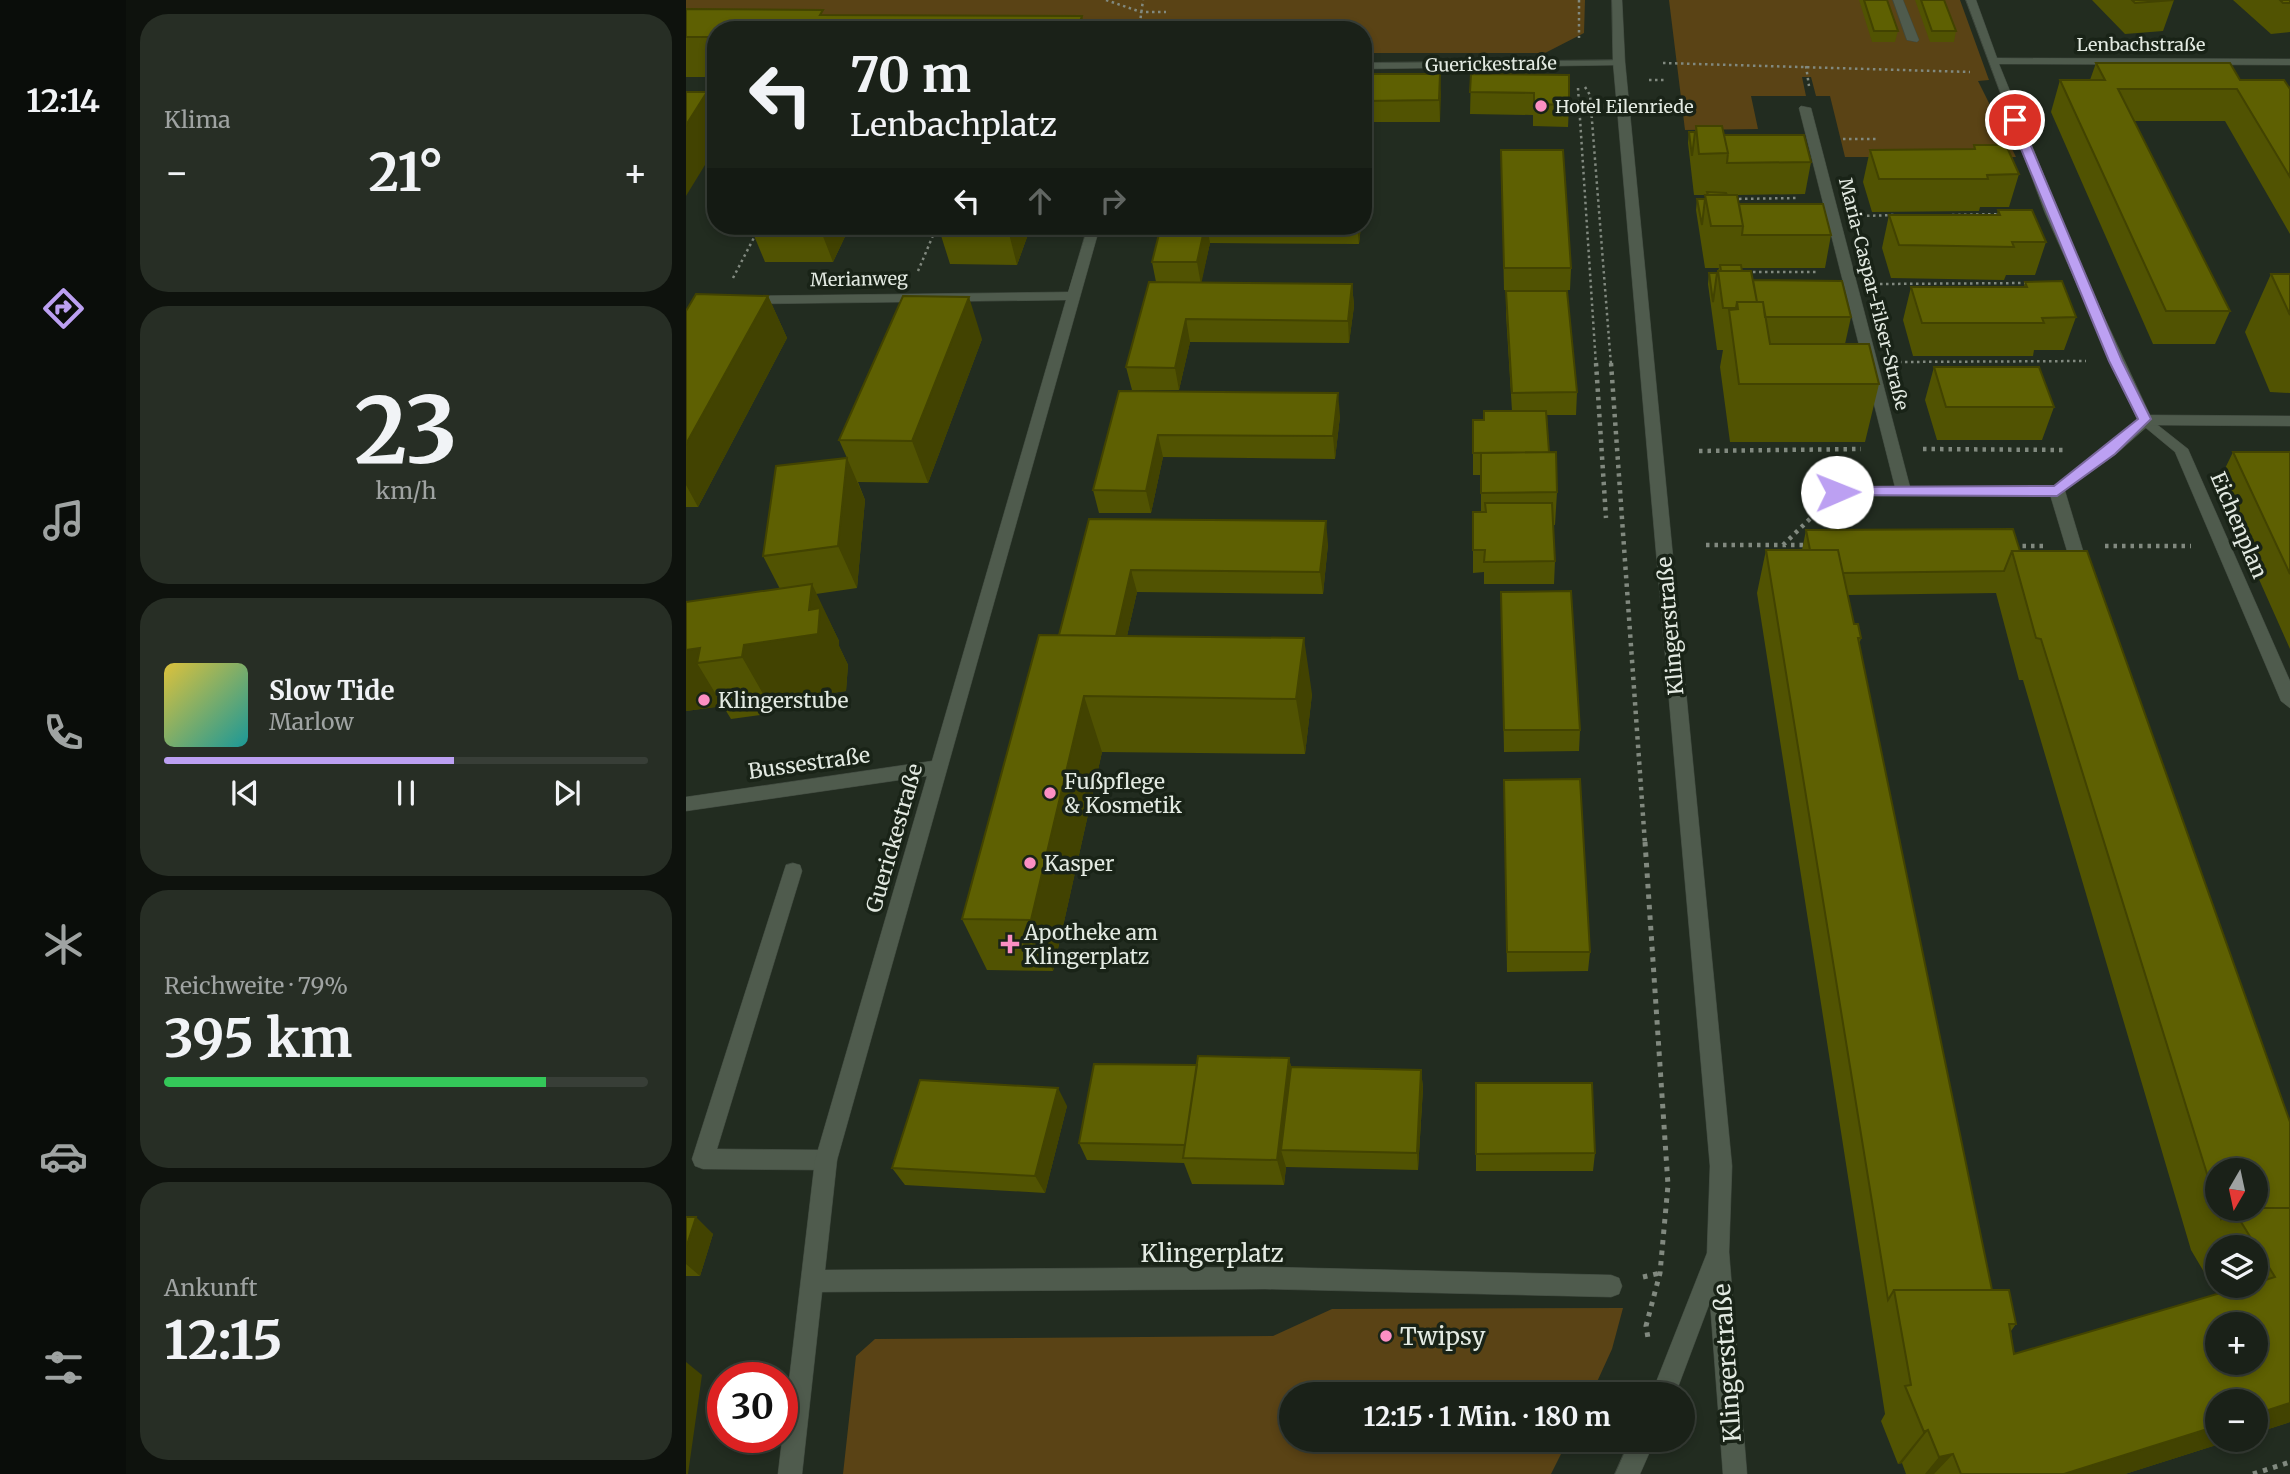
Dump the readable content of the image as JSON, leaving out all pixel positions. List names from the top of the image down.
{
  "streets": {
    "street": [
      "Lenbachstraße",
      "Guerickestraße",
      "Merianweg",
      "Maria-Caspar-Filser-Straße",
      "Eichenplan",
      "Klingerstraße",
      "Bussestraße",
      "Klingerplatz"
    ]
  },
  "crossings": [
    ["Guerickestraße", "Merianweg"],
    ["Guerickestraße", "Klingerstraße"],
    ["Guerickestraße", "Bussestraße"],
    ["Guerickestraße", "Klingerplatz"]
  ],
  "places": {
    "other": [
      "Hotel Eilenriede",
      "Klingerstube",
      "Fußpflege & Kosmetik",
      "Kasper",
      "Twipsy"
    ],
    "health": ["Apotheke am Klingerplatz"]
  },
  "north": "bottom",
  "page": {
    "tabs": "12:14",
    "tile": [
      "Klima",
      ["23", "km/h"],
      ["Reichweite · 79%", "395 km"],
      ["Ankunft", "12:15"]
    ],
    "turn": ["70 m", "Lenbachplatz"],
    "heat": ["−", "21°", "+"],
    "song": ["Slow Tide", "Marlow"],
    "map_buttons": ["+", "−"],
    "limit": "30",
    "trip": "12:15 · 1 Min. · 180 m"
  }
}
